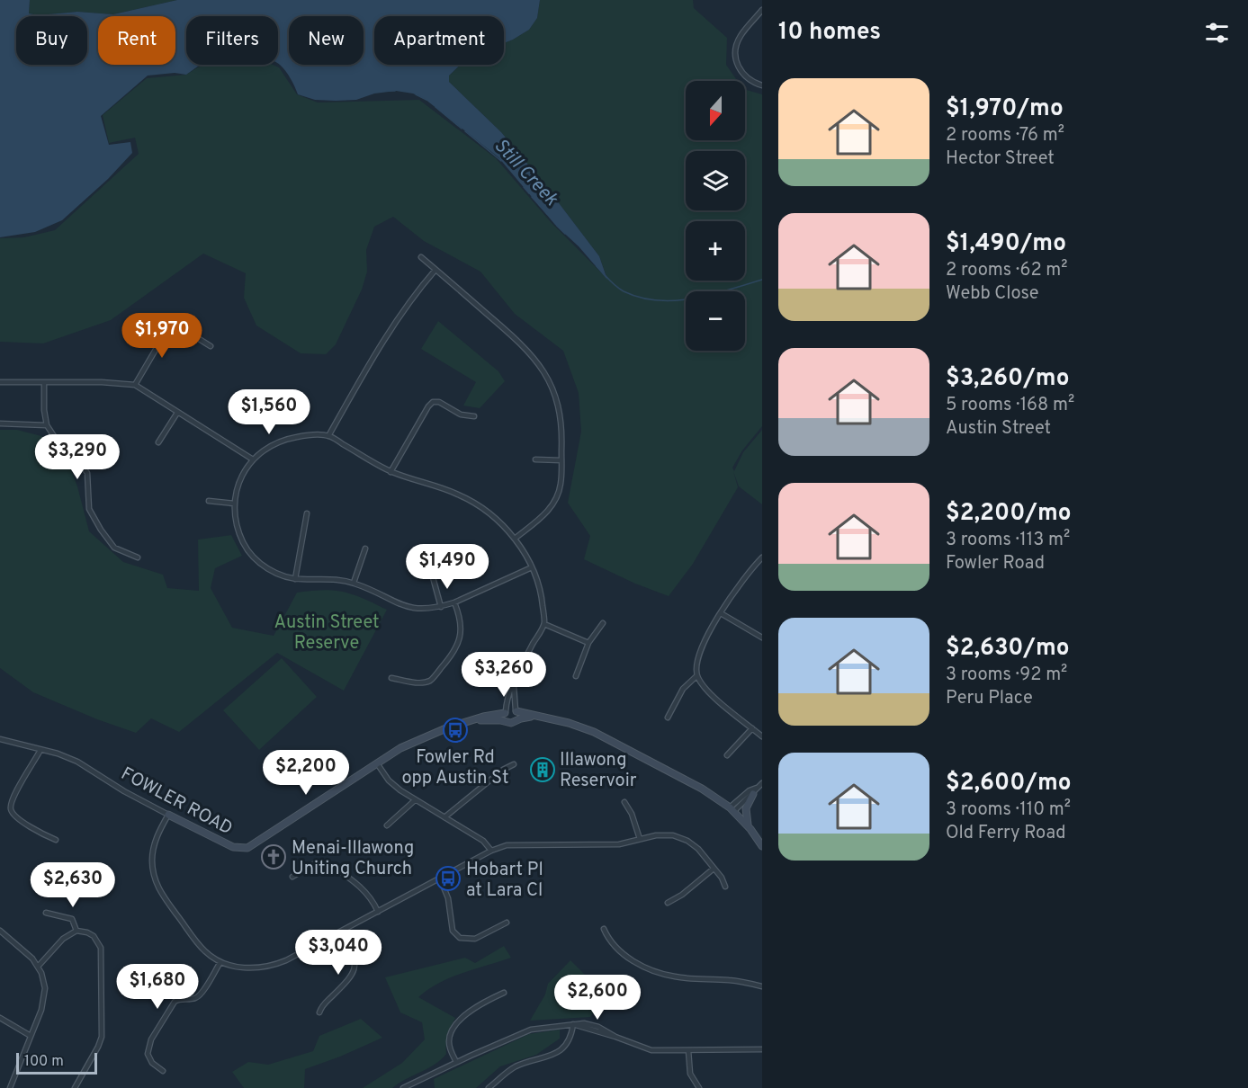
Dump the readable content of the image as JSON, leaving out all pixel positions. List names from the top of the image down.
{
  "streets": {
    "street": ["FOWLER ROAD"]
  },
  "water": ["Still Creek"],
  "parks": ["Austin Street Reserve"],
  "places": {
    "bus stop": ["Fowler Rd opp Austin St", "Hobart Pl at Lara Cl"],
    "building": ["Illawong Reservoir"],
    "church": ["Menai-Illawong Uniting Church"]
  },
  "scale_bar": "100 m",
  "north": "bottom",
  "page": {
    "heading": "10 homes",
    "chip": [
      "Buy",
      "Rent",
      "Filters",
      "New",
      "Apartment"
    ],
    "list": [
      {
        "name": "$1,970/mo",
        "note": "2 rooms · 76 m² · Hector Street"
      },
      {
        "name": "$1,490/mo",
        "note": "2 rooms · 62 m² · Webb Close"
      },
      {
        "name": "$3,260/mo",
        "note": "5 rooms · 168 m² · Austin Street"
      },
      {
        "name": "$2,200/mo",
        "note": "3 rooms · 113 m² · Fowler Road"
      },
      {
        "name": "$2,630/mo",
        "note": "3 rooms · 92 m² · Peru Place"
      },
      {
        "name": "$2,600/mo",
        "note": "3 rooms · 110 m² · Old Ferry Road"
      }
    ],
    "map_buttons": ["+", "−"],
    "price": [
      "$1,970",
      "$1,560",
      "$3,290",
      "$1,490",
      "$3,260",
      "$2,200",
      "$2,630",
      "$3,040",
      "$1,680",
      "$2,600"
    ],
    "scale": "100 m"
  }
}
